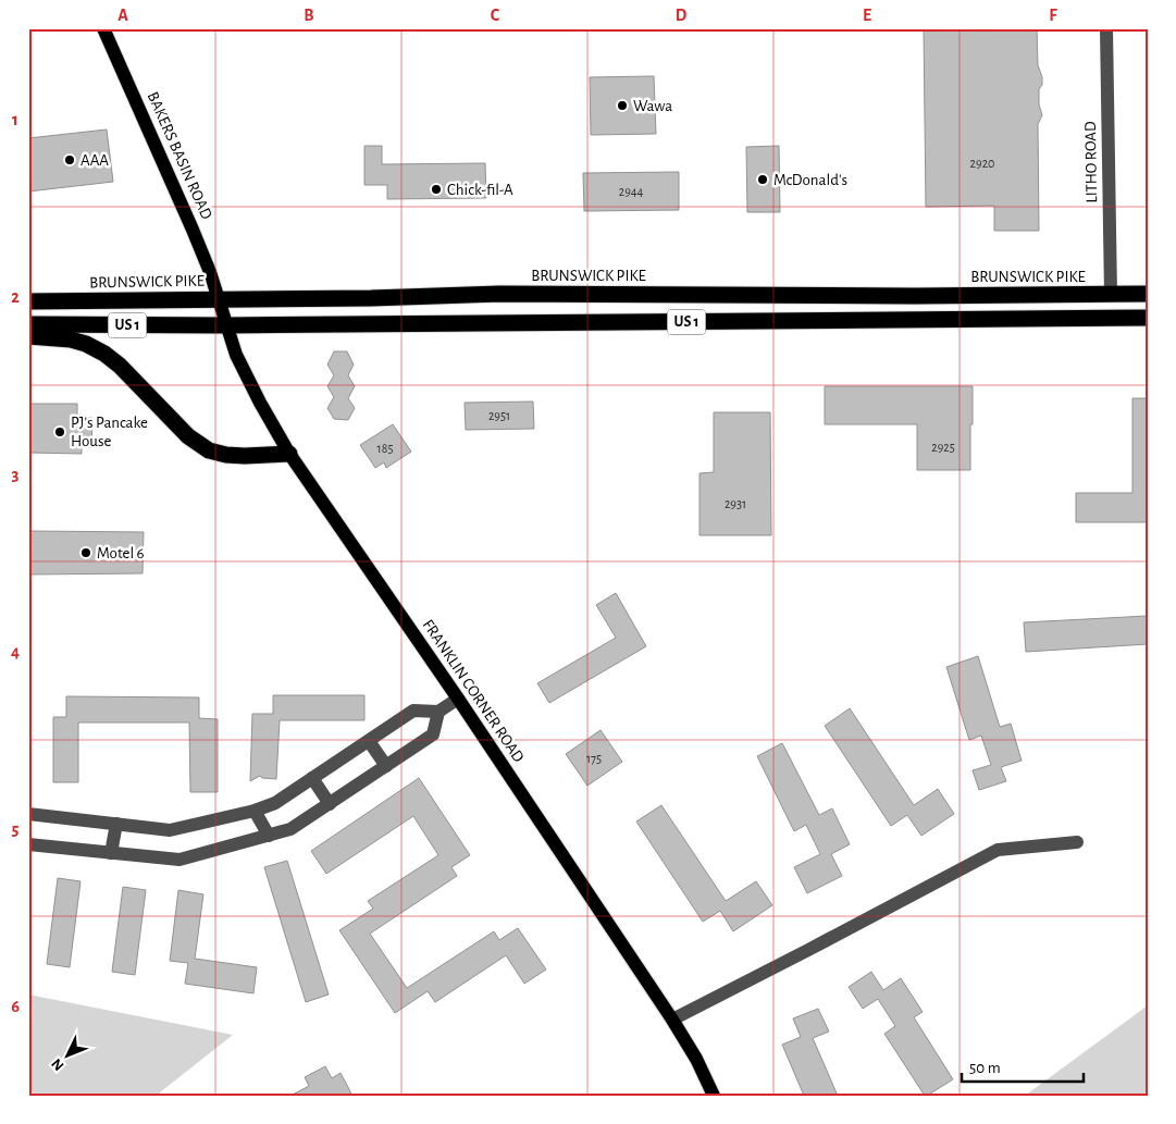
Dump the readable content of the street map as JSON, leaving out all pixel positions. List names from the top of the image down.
{
  "streets": {
    "highway": ["BRUNSWICK PIKE", "US 1"],
    "main road": ["BAKERS BASIN ROAD", "FRANKLIN CORNER ROAD"],
    "street": ["LITHO ROAD"]
  },
  "crossings": [
    ["BAKERS BASIN ROAD", "BRUNSWICK PIKE"],
    ["BAKERS BASIN ROAD", "FRANKLIN CORNER ROAD"],
    ["LITHO ROAD", "BRUNSWICK PIKE"],
    ["BRUNSWICK PIKE", "FRANKLIN CORNER ROAD"],
    ["US 1", "FRANKLIN CORNER ROAD"]
  ],
  "places": [
    "Wawa",
    "AAA",
    "McDonald's",
    "Chick-fil-A",
    "PJ's Pancake House",
    "Motel 6"
  ],
  "house_numbers": [
    "2920",
    "2944",
    "2951",
    "2925",
    "185",
    "2931",
    "175"
  ],
  "scale_bar": "50 m",
  "north": "bottom left",
  "grid": {
    "columns": [
      "A",
      "B",
      "C",
      "D",
      "E",
      "F"
    ],
    "rows": [
      "1",
      "2",
      "3",
      "4",
      "5",
      "6"
    ]
  }
}
